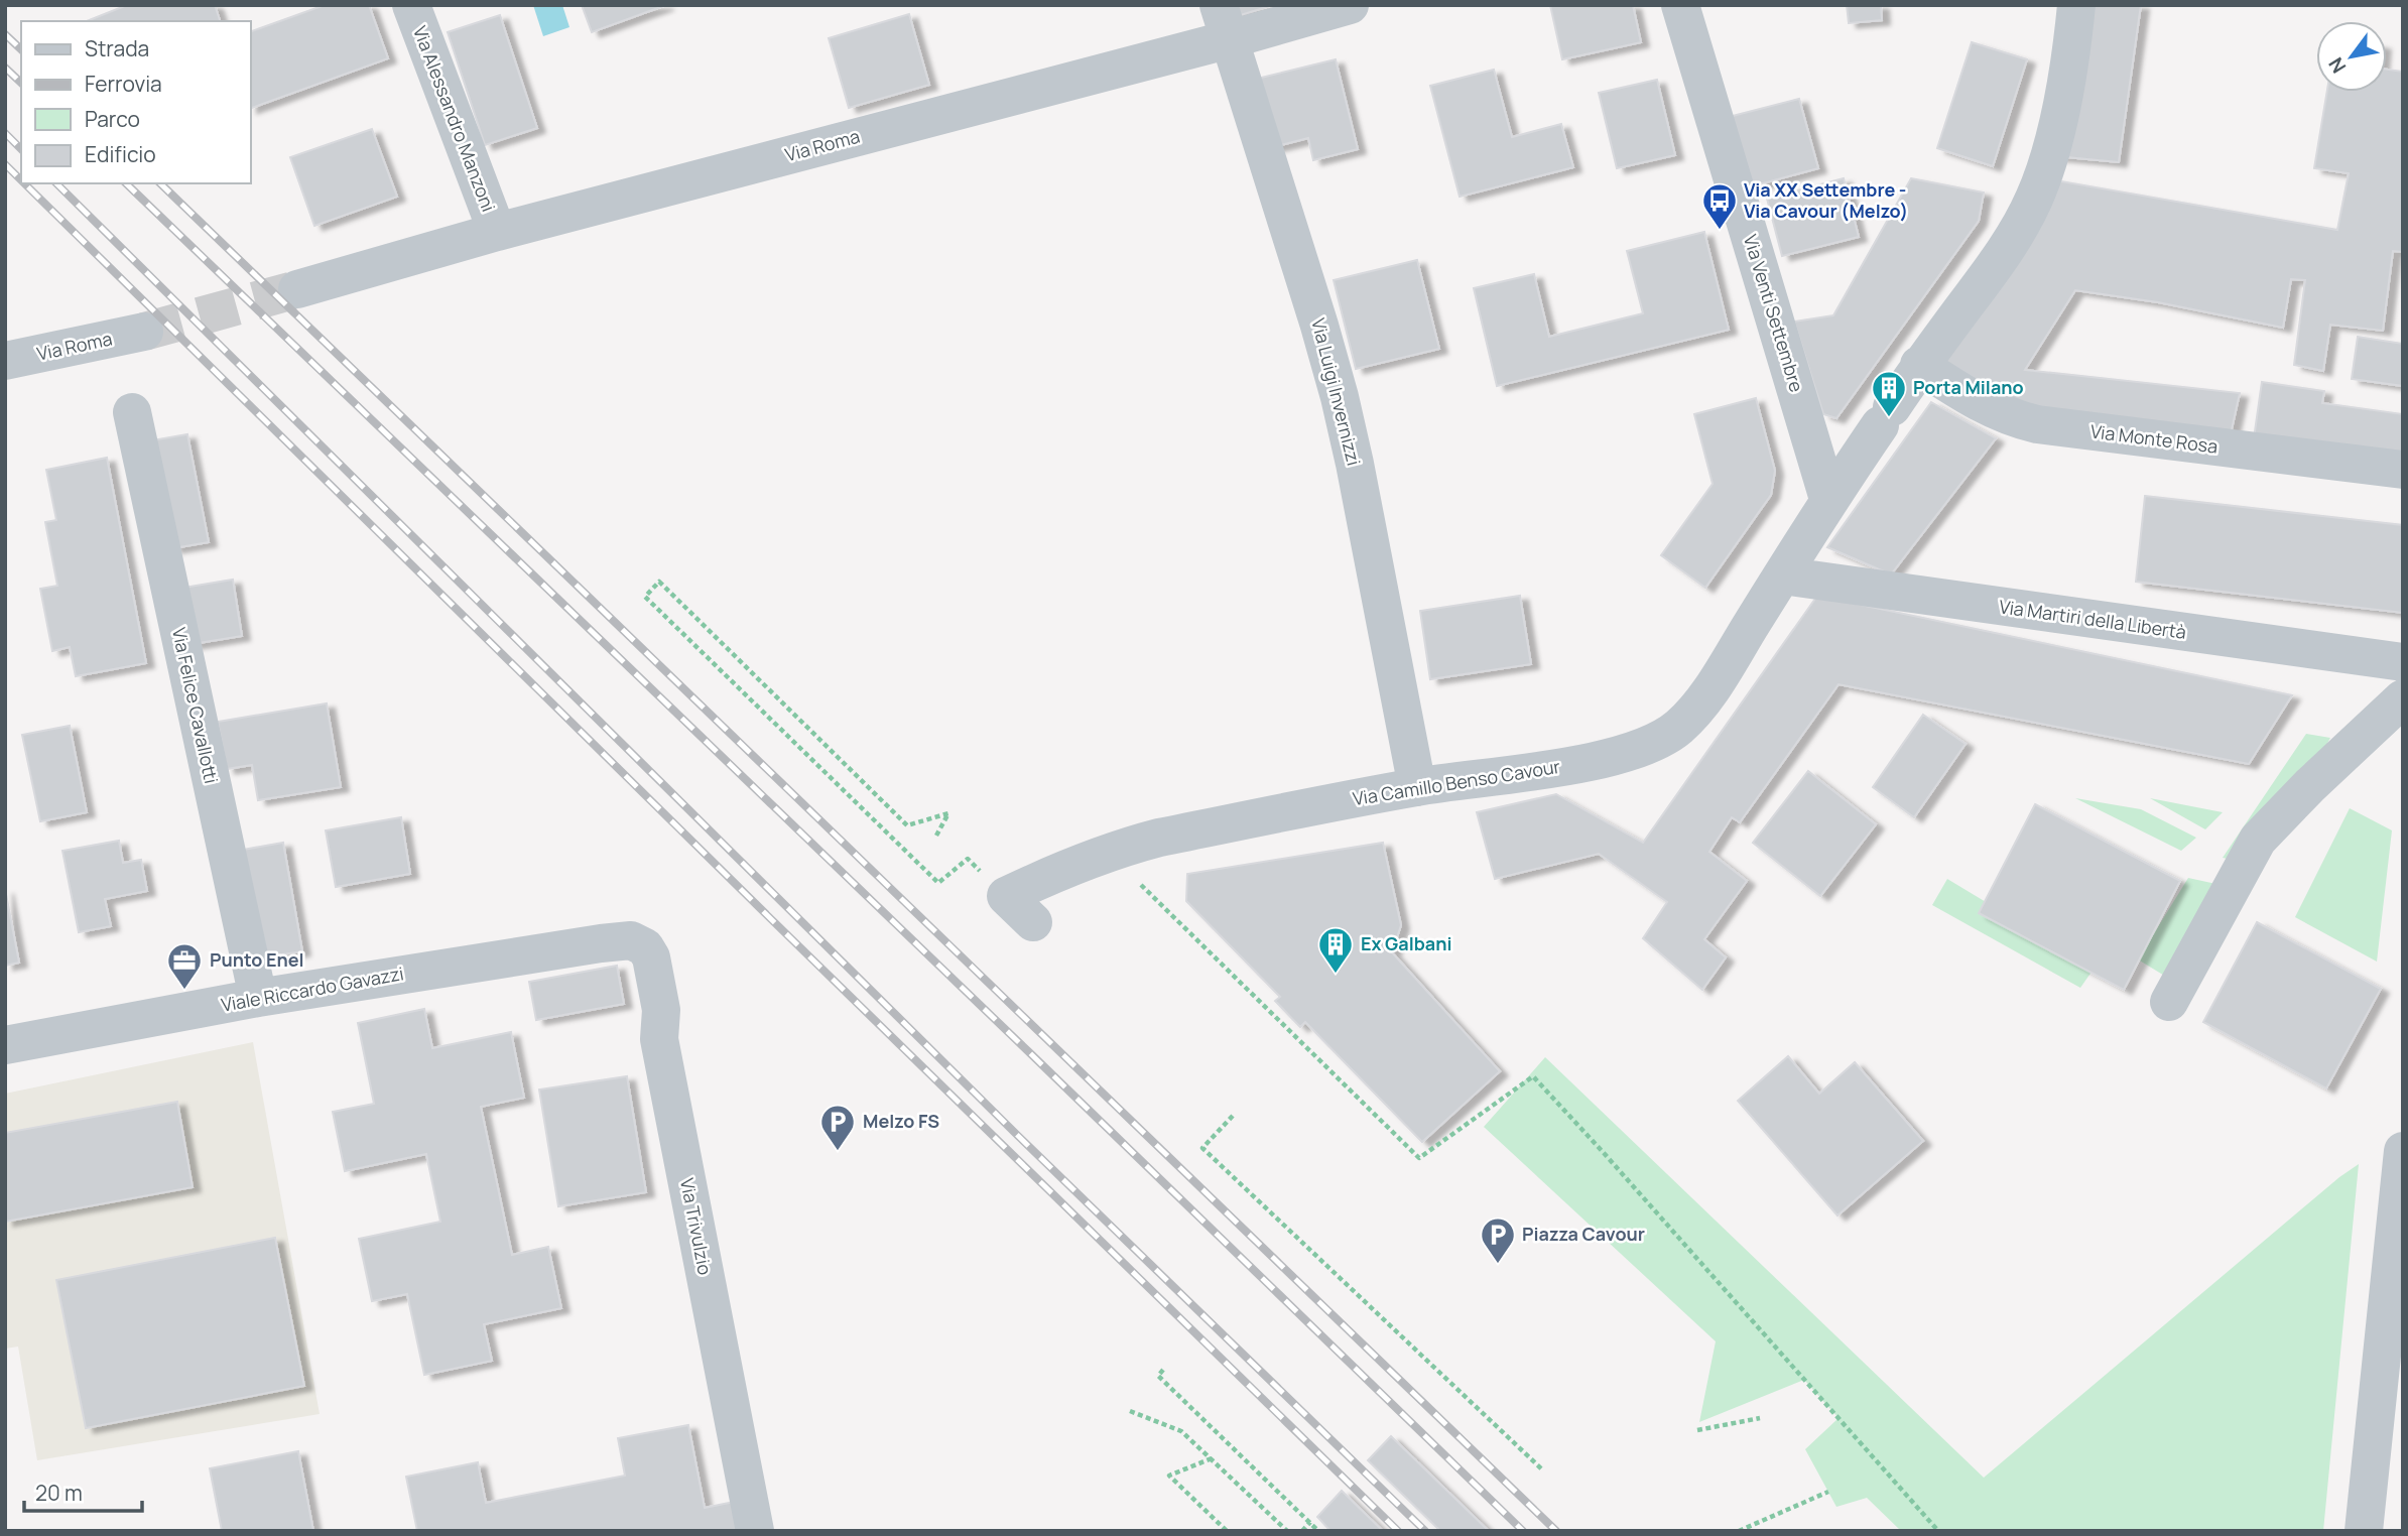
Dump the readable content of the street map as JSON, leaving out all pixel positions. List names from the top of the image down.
{
  "streets": {
    "street": [
      "Via Alessandro Manzoni",
      "Via Roma",
      "Via Venti Settembre",
      "Via Luigi Invernizzi",
      "Via Monte Rosa",
      "Via Martiri della Libertà",
      "Via Felice Cavallotti",
      "Via Camillo Benso Cavour",
      "Viale Riccardo Gavazzi",
      "Via Trivulzio"
    ]
  },
  "crossings": [
    ["Via Alessandro Manzoni", "Via Roma"],
    ["Via Roma", "Via Luigi Invernizzi"],
    ["Via Venti Settembre", "Via Camillo Benso Cavour"],
    ["Via Luigi Invernizzi", "Via Camillo Benso Cavour"],
    ["Via Monte Rosa", "Via Camillo Benso Cavour"],
    ["Via Martiri della Libertà", "Via Camillo Benso Cavour"],
    ["Via Felice Cavallotti", "Viale Riccardo Gavazzi"],
    ["Viale Riccardo Gavazzi", "Via Trivulzio"]
  ],
  "places": {
    "bus stop": ["Via XX Settembre - Via Cavour (Melzo)"],
    "building": ["Porta Milano", "Ex Galbani"],
    "office": ["Punto Enel"],
    "parking": ["Melzo FS", "Piazza Cavour"]
  },
  "legend": [
    "Strada",
    "Ferrovia",
    "Parco",
    "Edificio"
  ],
  "scale_bar": "20 m",
  "north": "bottom left"
}
